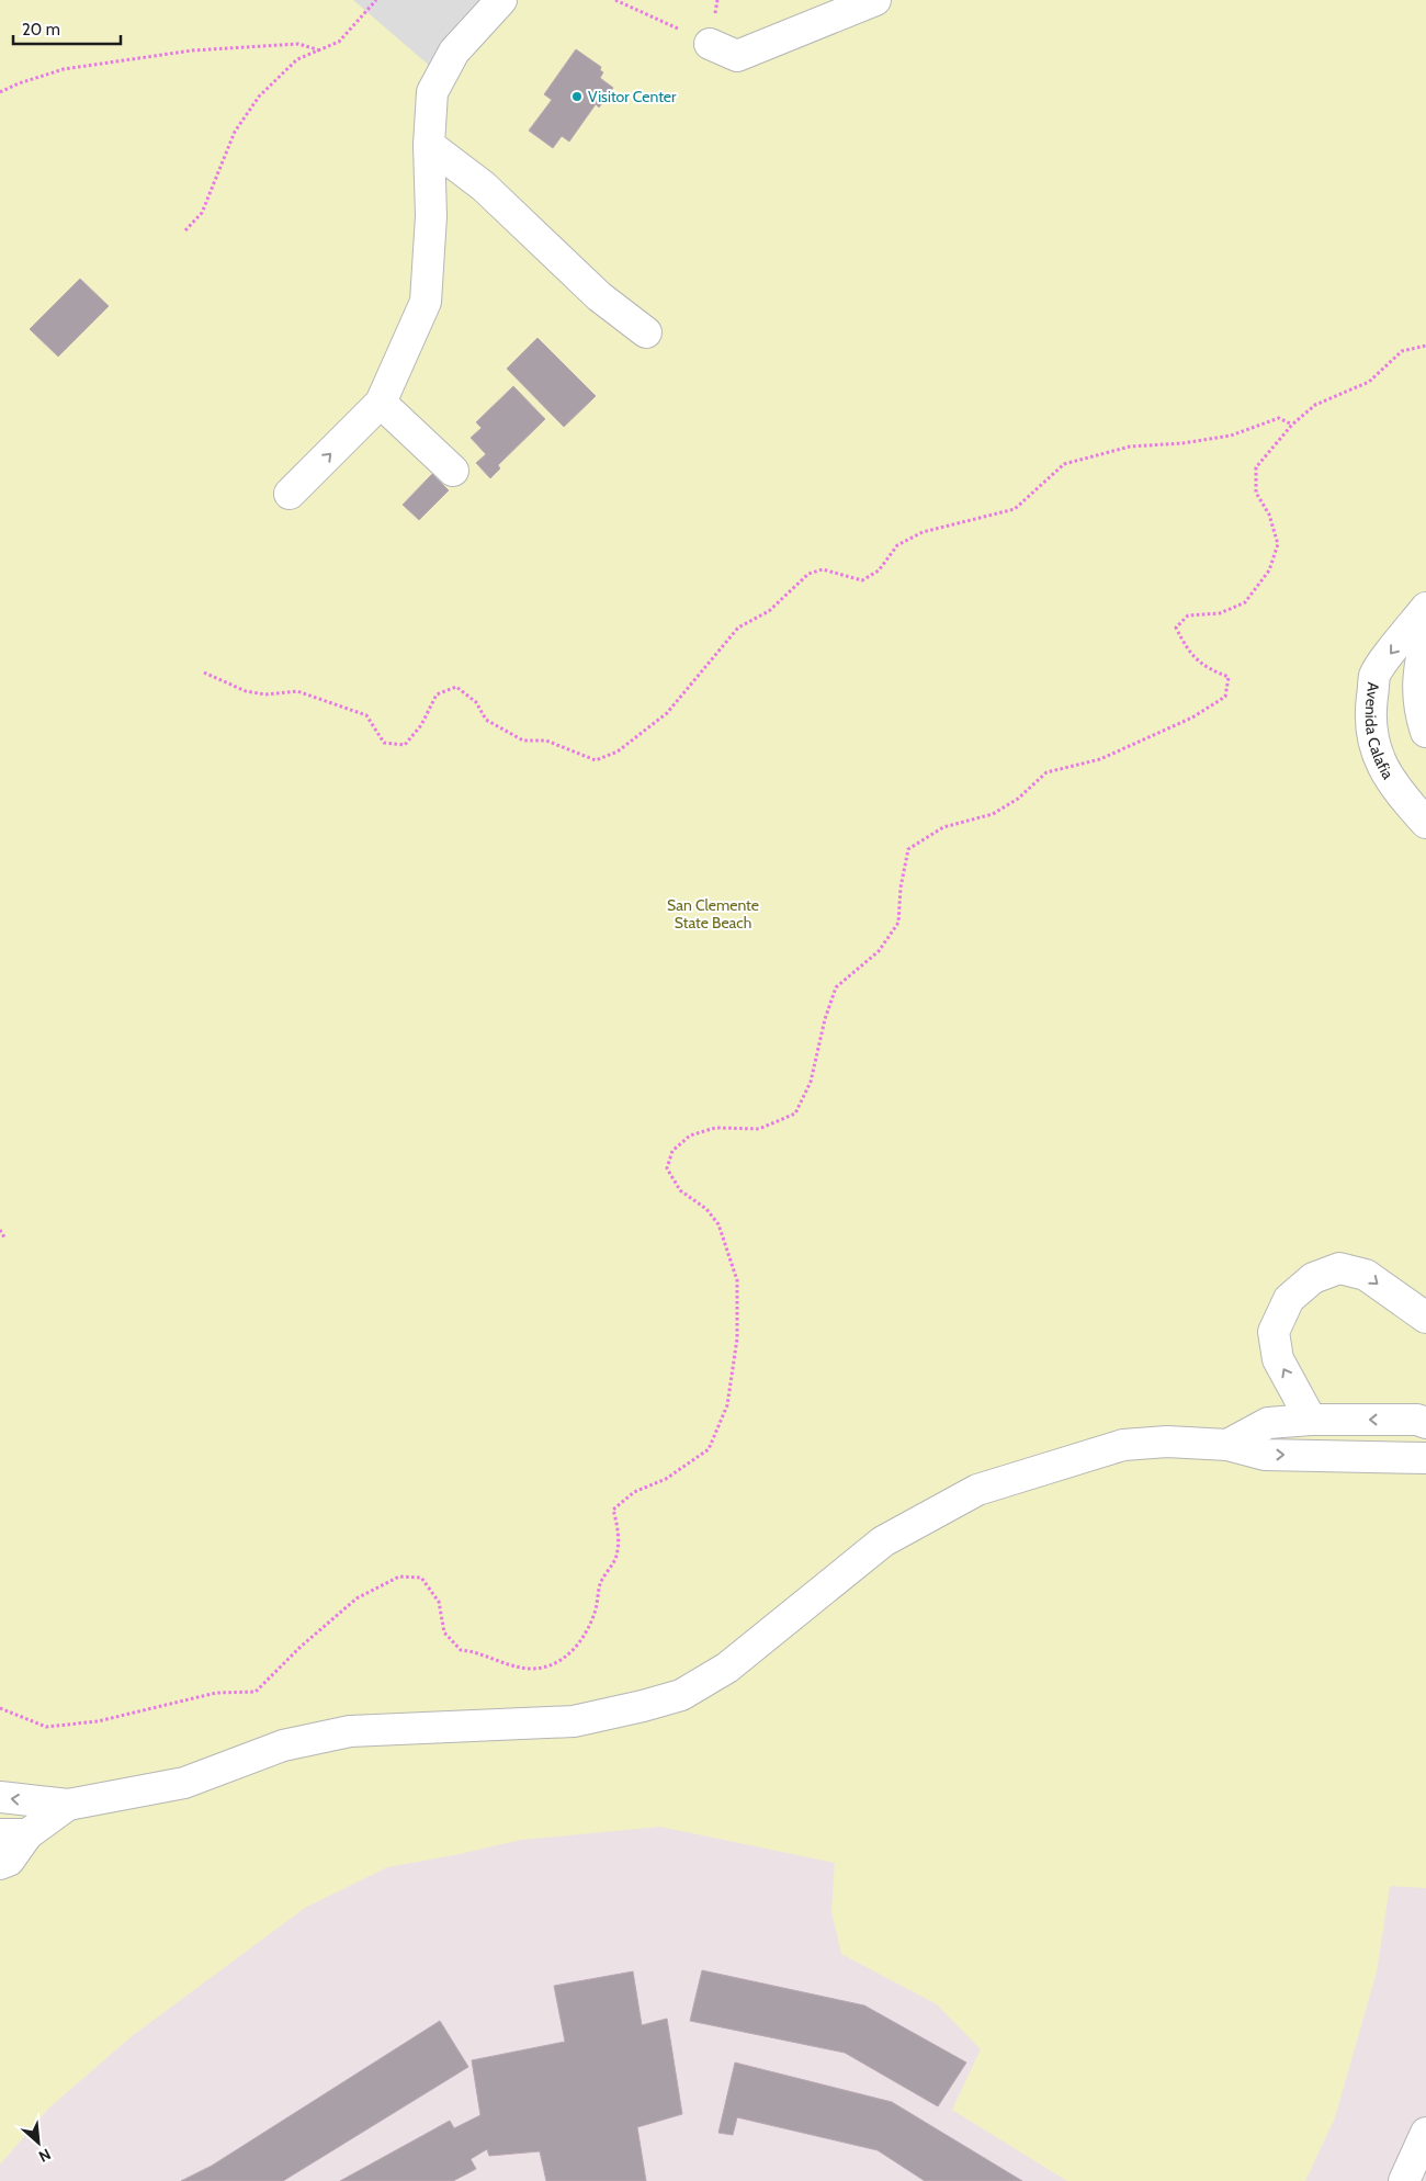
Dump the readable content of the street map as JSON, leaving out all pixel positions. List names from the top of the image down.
{
  "streets": {
    "street": ["Avenida Calafia"]
  },
  "parks": ["San Clemente State Beach"],
  "places": ["Visitor Center"],
  "scale_bar": "20 m",
  "north": "bottom right"
}
